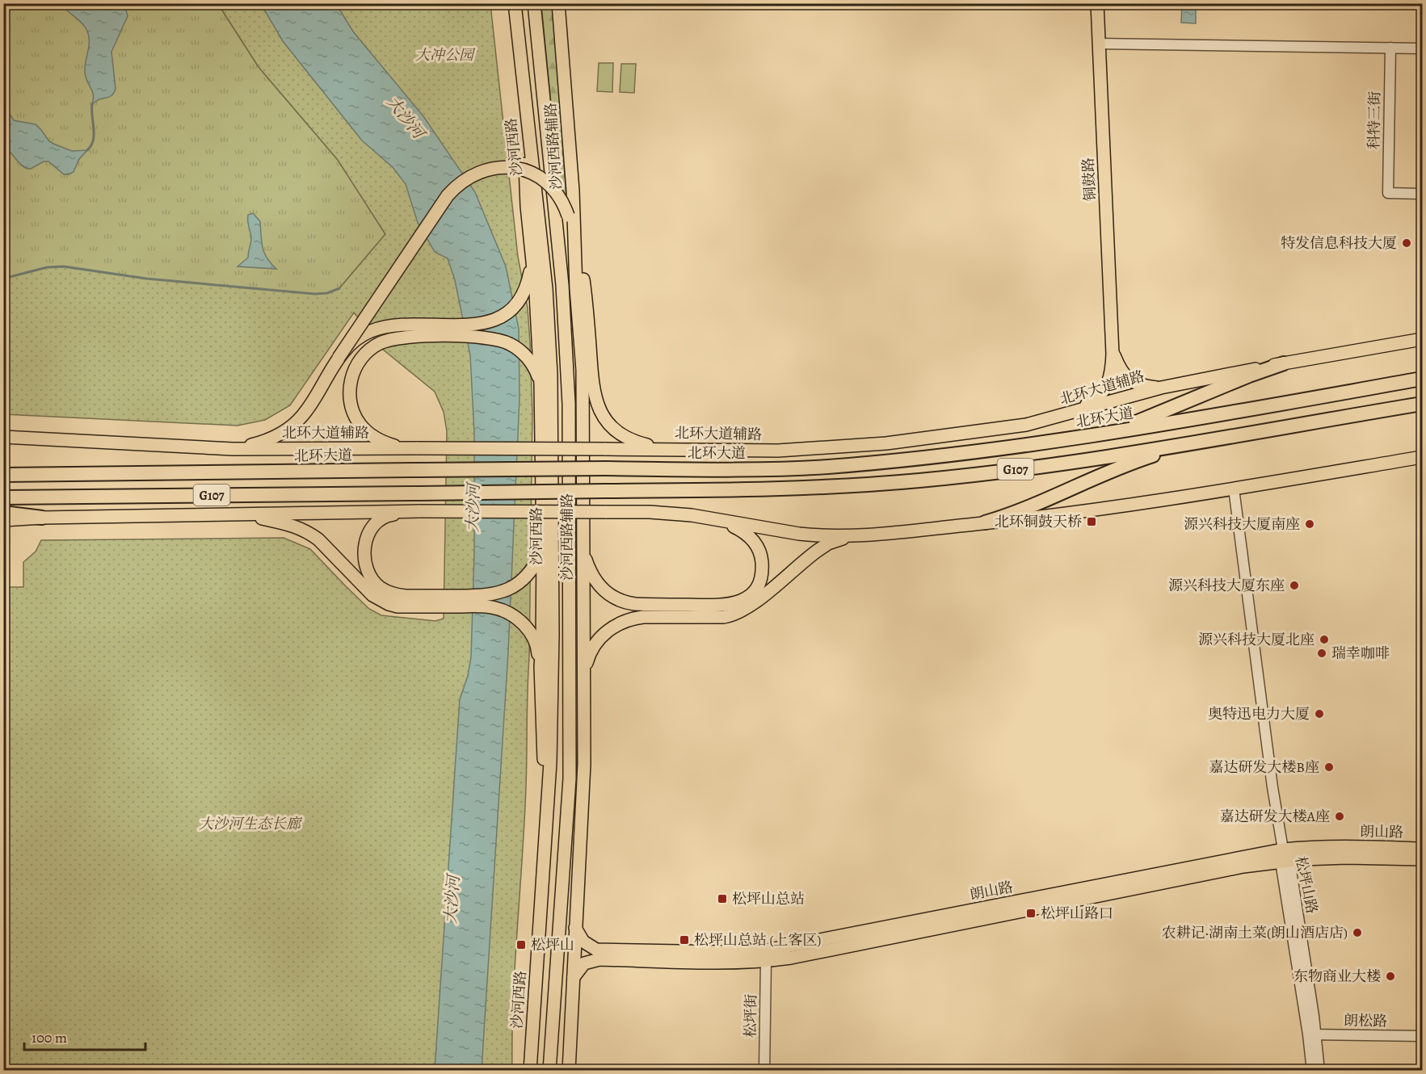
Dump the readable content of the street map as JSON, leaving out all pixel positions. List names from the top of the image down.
{
  "streets": {
    "highway": ["北环大道", "G107"],
    "main road": [
      "沙河西路辅路",
      "沙河西路",
      "铜鼓路",
      "北环大道辅路",
      "朗山路"
    ],
    "street": [
      "科特三街",
      "松坪山路",
      "松坪街",
      "朗松路"
    ]
  },
  "crossings": [
    ["沙河西路辅路", "沙河西路"],
    ["沙河西路辅路", "朗山路"],
    ["铜鼓路", "北环大道辅路"],
    ["朗山路", "松坪山路"],
    ["朗山路", "松坪街"],
    ["松坪山路", "朗松路"]
  ],
  "water": ["大沙河"],
  "parks": ["大冲公园", "大沙河生态长廊"],
  "places": {
    "other": [
      "特发信息科技大厦",
      "源兴科技大厦南座",
      "源兴科技大厦东座",
      "源兴科技大厦北座",
      "瑞幸咖啡",
      "奥特迅电力大厦",
      "嘉达研发大楼B座",
      "嘉达研发大楼A座",
      "农耕记·湖南土菜(朗山酒店店)",
      "东物商业大楼"
    ],
    "transit": [
      "北环铜鼓天桥",
      "松坪山总站",
      "松坪山路口",
      "松坪山总站 (上客区)",
      "松坪山"
    ]
  },
  "scale_bar": "100 m"
}
